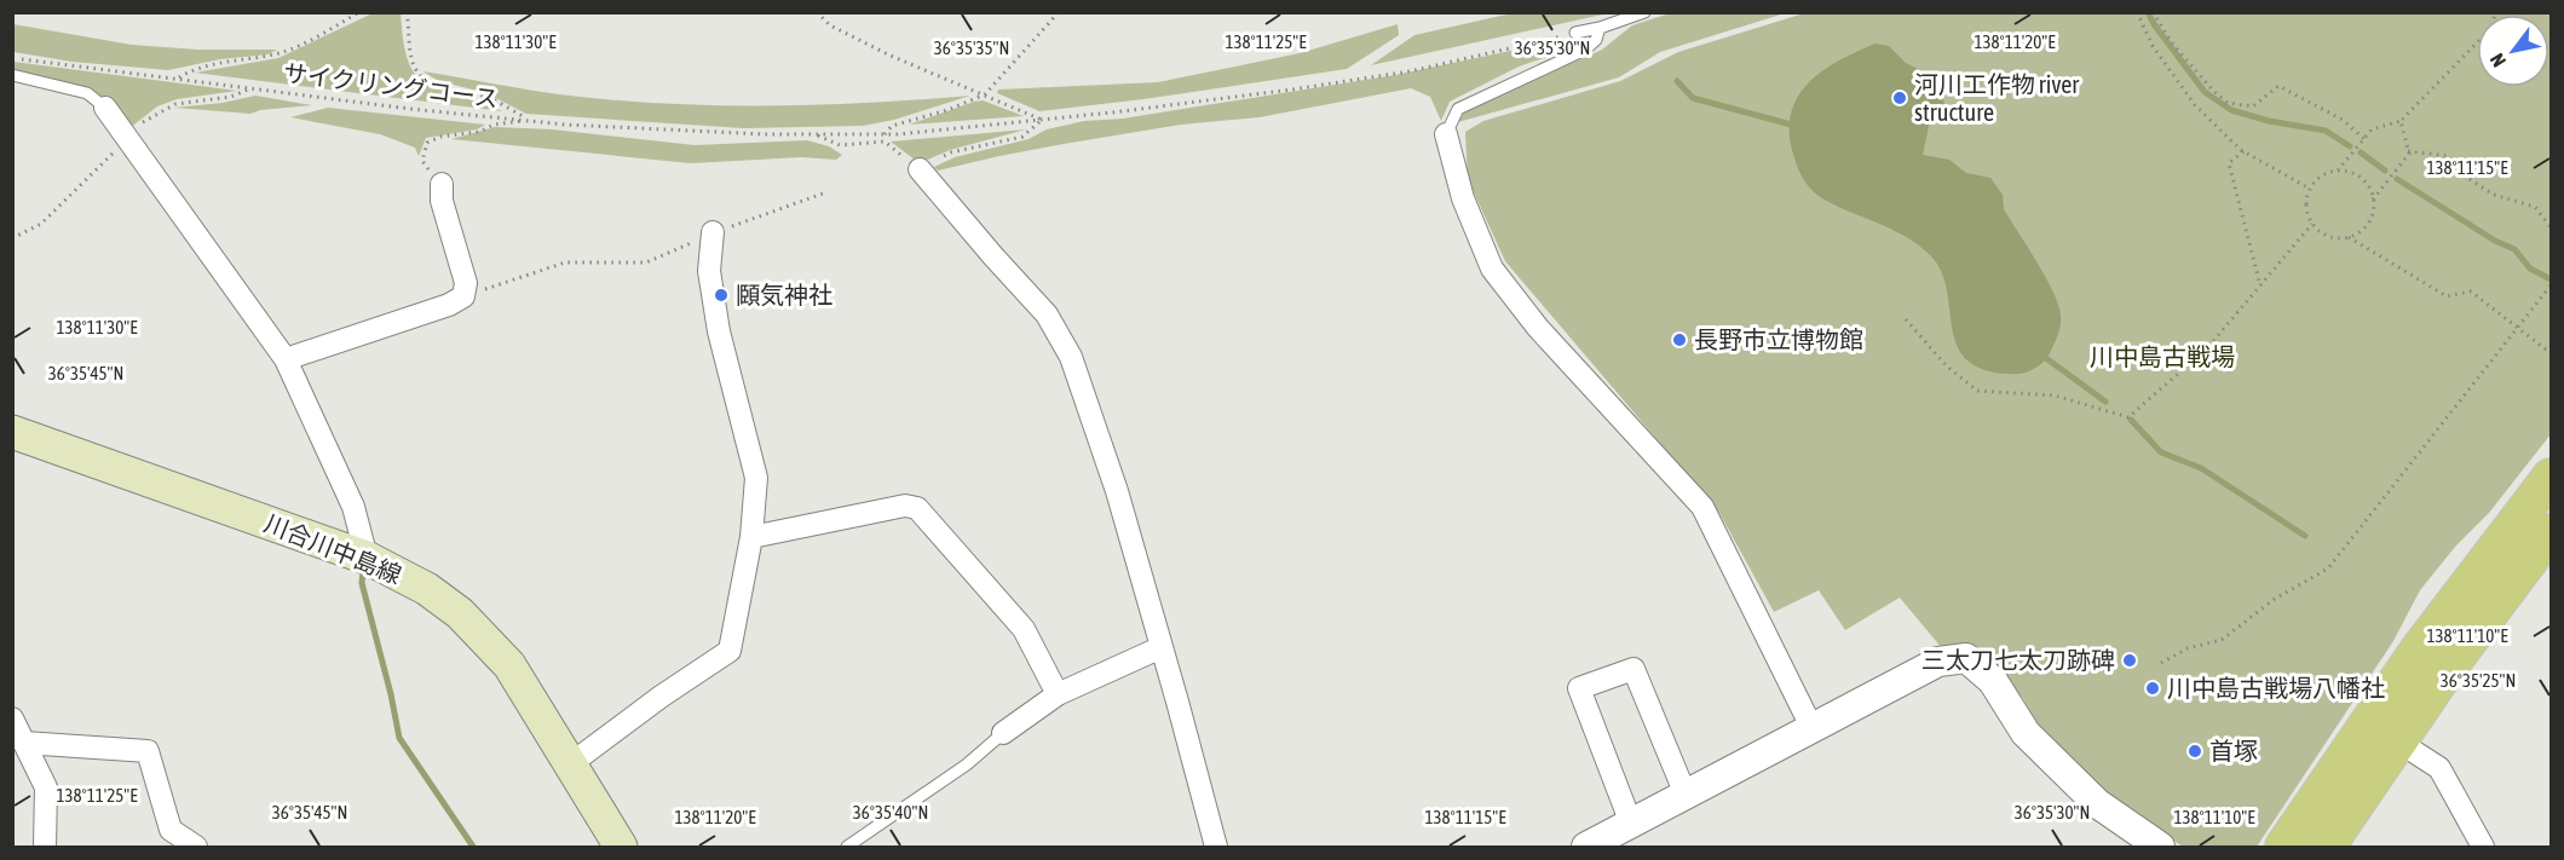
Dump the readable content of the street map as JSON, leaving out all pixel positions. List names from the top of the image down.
{
  "streets": {
    "main road": ["川合川中島線"],
    "path": ["サイクリングコース"]
  },
  "parks": ["川中島古戦場"],
  "places": [
    "河川工作物 river structure",
    "頥気神社",
    "長野市立博物館",
    "三太刀七太刀跡碑",
    "川中島古戦場八幡社",
    "首塚"
  ],
  "north": "bottom left",
  "coordinates": [
    "138°11'25\"E",
    "138°11'30\"E",
    "138°11'20\"E",
    "36°35'35\"N",
    "36°35'30\"N",
    "138°11'15\"E",
    "36°35'45\"N",
    "138°11'10\"E",
    "36°35'25\"N",
    "36°35'40\"N"
  ]
}
